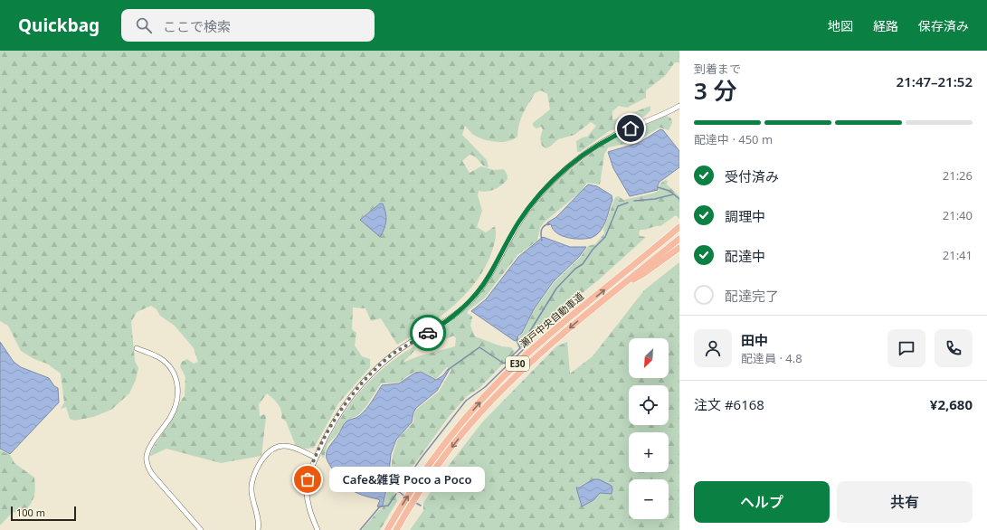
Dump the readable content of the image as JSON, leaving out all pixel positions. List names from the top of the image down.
{
  "streets": {
    "highway": ["瀬戸中央自動車道", "E30"]
  },
  "places": ["Cafe&雑貨 Poco a Poco"],
  "scale_bar": "100 m",
  "north": "bottom left",
  "page": {
    "header": "Quickbag",
    "search": "ここで検索",
    "nav": ["地図", "経路", "保存済み"],
    "heading": ["3 分", "到着まで", "21:47–21:52"],
    "panel": [
      "田中",
      "配達員 · 4.8",
      "注文 #6168",
      "¥2,680"
    ],
    "bar": "配達中 · 450 m",
    "list": [
      ["受付済み", "21:26"],
      ["調理中", "21:40"],
      ["配達中", "21:41"],
      "配達完了"
    ],
    "map_buttons": ["+", "−"],
    "bubble": "Cafe&雑貨 Poco a Poco",
    "buttons": ["ヘルプ", "共有"],
    "scale": "100 m"
  }
}
